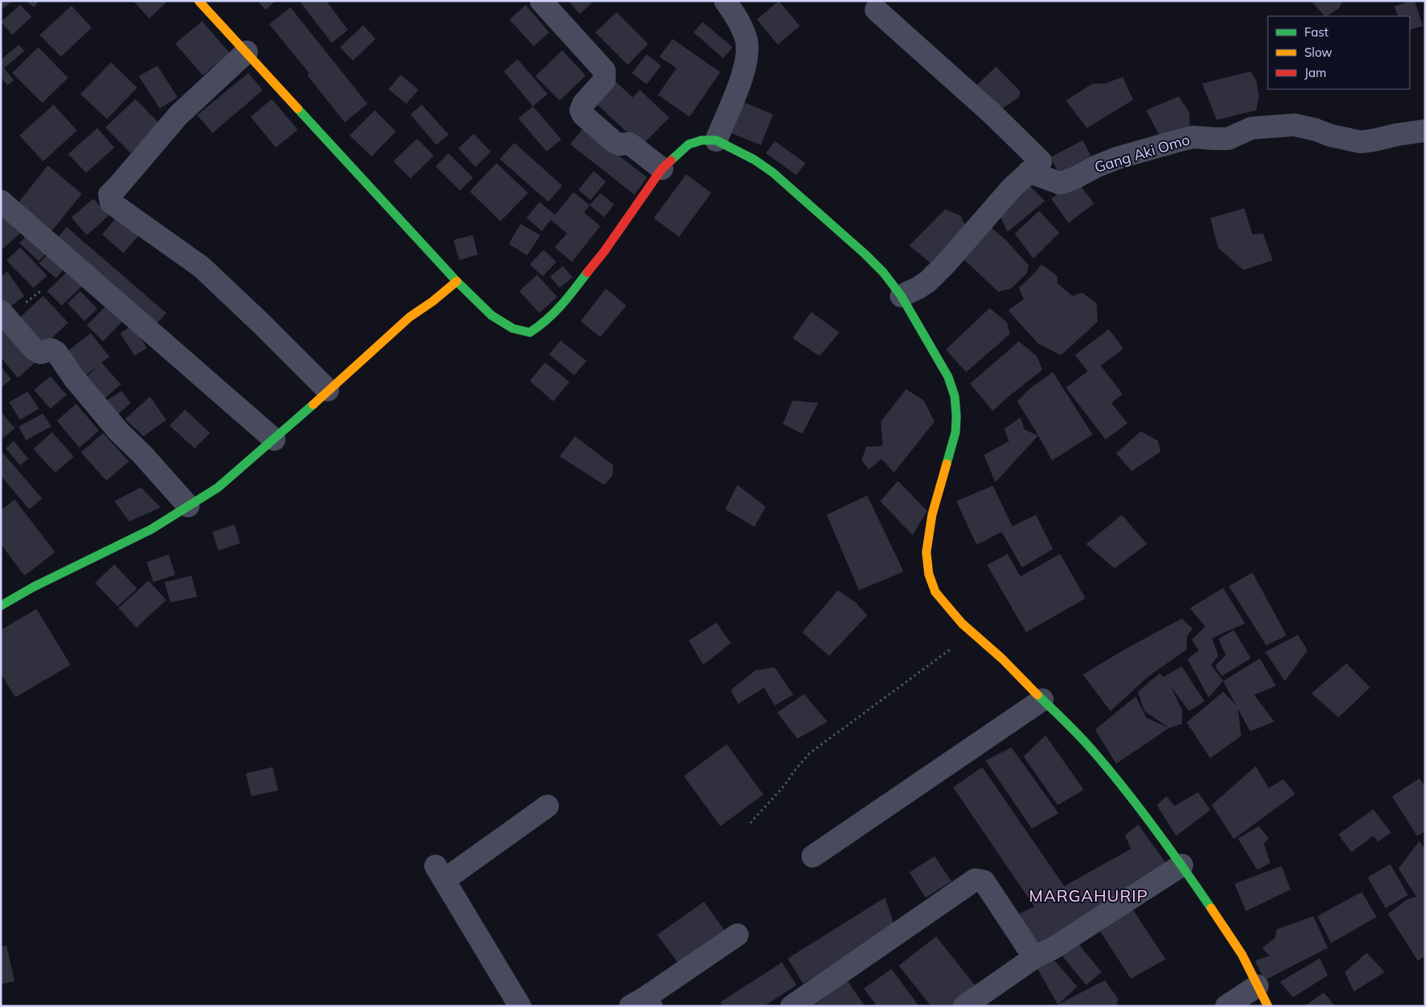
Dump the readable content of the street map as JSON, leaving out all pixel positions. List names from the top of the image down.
{
  "streets": {
    "street": ["Gang Aki Omo"]
  },
  "districts": ["MARGAHURIP"],
  "legend": ["Fast", "Slow", "Jam"]
}
